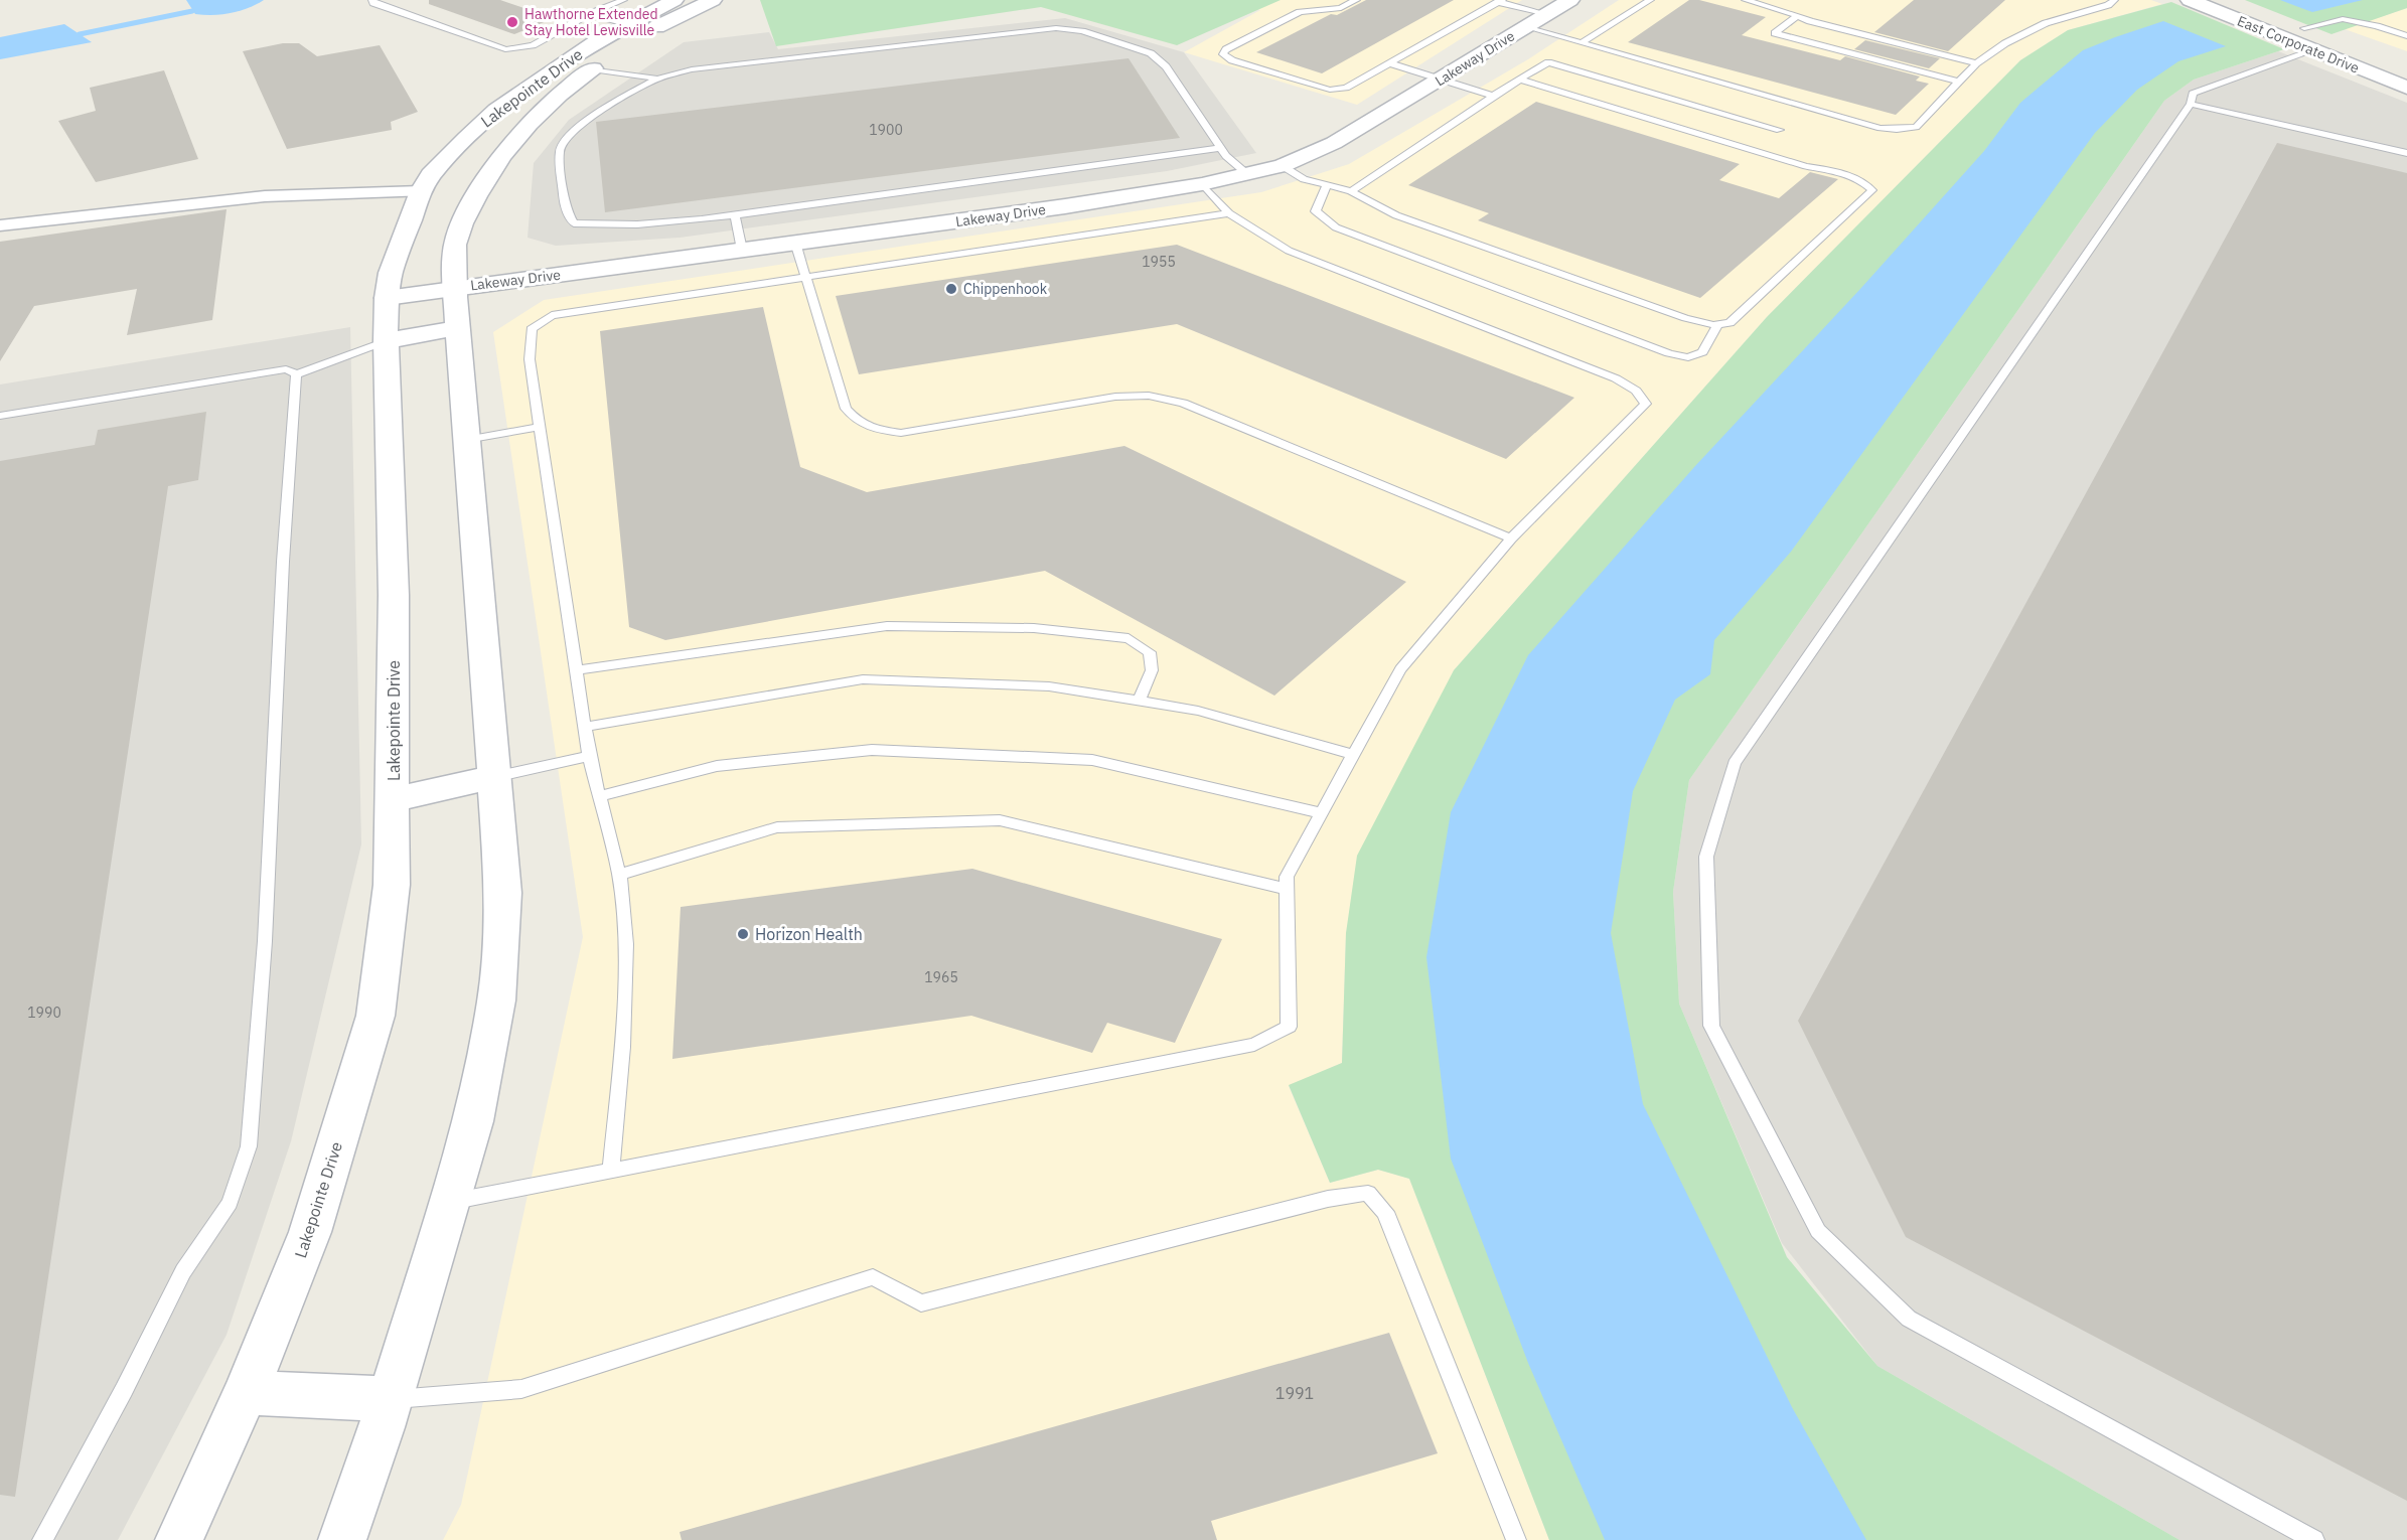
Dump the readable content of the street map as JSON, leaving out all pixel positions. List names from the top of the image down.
{
  "streets": {
    "main road": ["East Corporate Drive", "Lakeway Drive", "Lakepointe Drive"]
  },
  "crossings": [
    ["Lakeway Drive", "Lakepointe Drive"]
  ],
  "places": ["Hawthorne Extended Stay Hotel Lewisville", "Chippenhook", "Horizon Health"],
  "house_numbers": [
    "1900",
    "1955",
    "1965",
    "1990",
    "1991"
  ]
}
